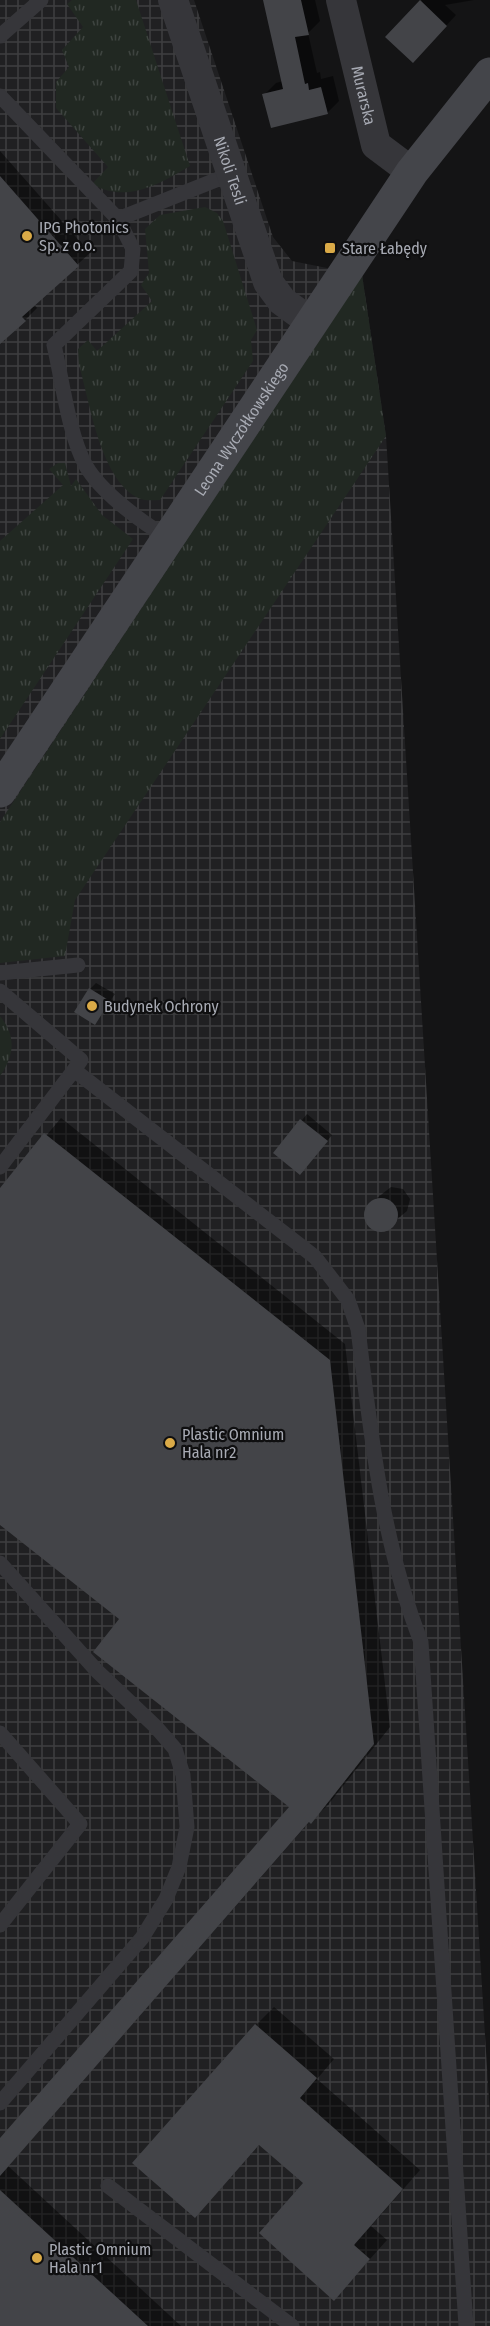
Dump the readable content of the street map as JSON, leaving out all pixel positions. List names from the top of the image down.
{
  "streets": {
    "street": ["Murarska", "Nikoli Tesli", "Leona Wyczółkowskiego"]
  },
  "crossings": [
    ["Murarska", "Leona Wyczółkowskiego"],
    ["Nikoli Tesli", "Leona Wyczółkowskiego"]
  ],
  "places": {
    "other": [
      "IPG Photonics Sp. z o.o.",
      "Budynek Ochrony",
      "Plastic Omnium Hala nr2",
      "Plastic Omnium Hala nr1"
    ],
    "transit": ["Stare Łabędy"]
  }
}
